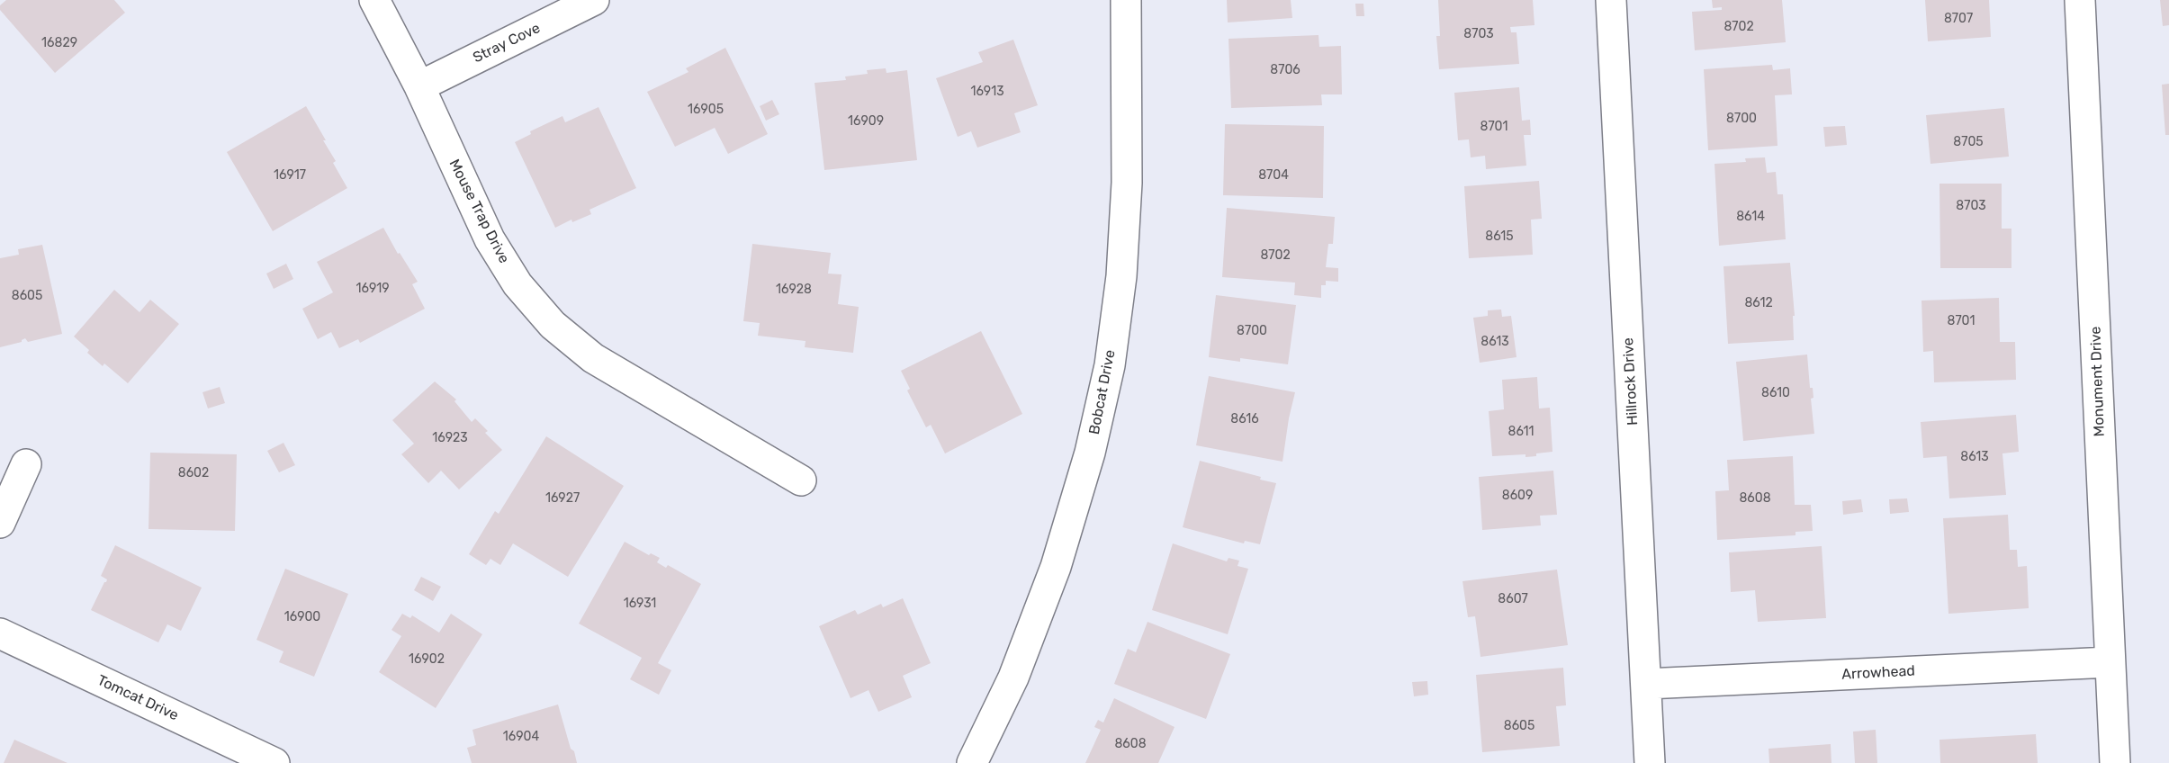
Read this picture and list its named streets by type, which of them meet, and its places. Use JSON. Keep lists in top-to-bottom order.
{
  "streets": {
    "street": [
      "Stray Cove",
      "Mouse Trap Drive",
      "Hillrock Drive",
      "Monument Drive",
      "Bobcat Drive",
      "Arrowhead",
      "Tomcat Drive"
    ]
  },
  "crossings": [
    ["Stray Cove", "Mouse Trap Drive"],
    ["Hillrock Drive", "Arrowhead"],
    ["Monument Drive", "Arrowhead"]
  ],
  "house_numbers": [
    "8707",
    "8702",
    "8703",
    "16829",
    "8706",
    "16913",
    "16905",
    "8700",
    "16909",
    "8701",
    "8705",
    "16917",
    "8704",
    "8703",
    "8614",
    "8615",
    "8702",
    "16919",
    "16928",
    "8605",
    "8612",
    "8701",
    "8700",
    "8613",
    "8610",
    "8616",
    "8611",
    "16923",
    "8613",
    "8602",
    "8609",
    "16927",
    "8608",
    "8607",
    "16931",
    "16900",
    "16902",
    "8605",
    "16904",
    "8608"
  ]
}
